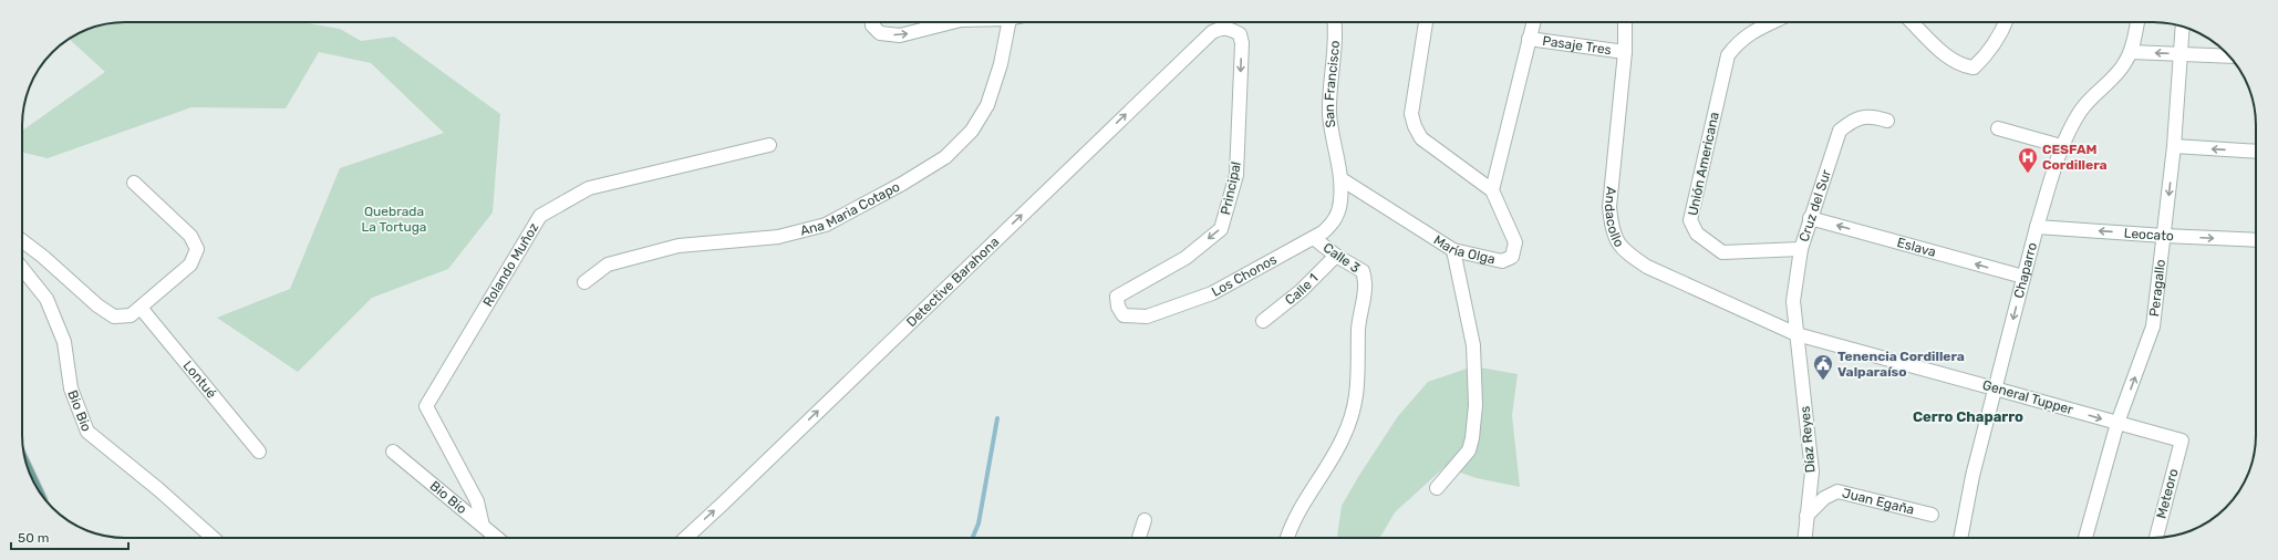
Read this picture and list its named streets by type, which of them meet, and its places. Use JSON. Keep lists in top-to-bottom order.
{
  "streets": {
    "street": [
      "Pasaje Tres",
      "San Francisco",
      "Unión Americana",
      "Principal",
      "Cruz del Sur",
      "Ana Maria Cotapo",
      "Andacollo",
      "Leocato",
      "Eslava",
      "María Olga",
      "Calle 3",
      "Rolando Muñoz",
      "Chaparro",
      "Los Chonos",
      "Detective Barahona",
      "Peragallo",
      "Calle 1",
      "Lontué",
      "General Tupper",
      "Bio Bio",
      "Díaz Reyes",
      "Meteoro",
      "Juan Egaña"
    ]
  },
  "crossings": [
    ["Pasaje Tres", "Andacollo"],
    ["San Francisco", "María Olga"],
    ["San Francisco", "Los Chonos"],
    ["Unión Americana", "Cruz del Sur"],
    ["Principal", "Los Chonos"],
    ["Principal", "Detective Barahona"],
    ["Cruz del Sur", "Andacollo"],
    ["Cruz del Sur", "Eslava"],
    ["Cruz del Sur", "General Tupper"],
    ["Cruz del Sur", "Díaz Reyes"],
    ["Andacollo", "General Tupper"],
    ["Andacollo", "Díaz Reyes"],
    ["Leocato", "Chaparro"],
    ["Leocato", "Peragallo"],
    ["Eslava", "Chaparro"],
    ["María Olga", "Los Chonos"],
    ["Calle 3", "Los Chonos"],
    ["Calle 3", "Calle 1"],
    ["Rolando Muñoz", "Bio Bio"],
    ["Chaparro", "General Tupper"],
    ["Peragallo", "General Tupper"],
    ["General Tupper", "Díaz Reyes"],
    ["General Tupper", "Meteoro"],
    ["Díaz Reyes", "Juan Egaña"]
  ],
  "one_way": ["Principal", "Eslava", "Detective Barahona"],
  "districts": ["Cerro Chaparro"],
  "parks": ["Quebrada La Tortuga"],
  "places": {
    "hospital": ["CESFAM Cordillera"],
    "public building": ["Tenencia Cordillera Valparaíso"]
  },
  "scale_bar": "50 m"
}
